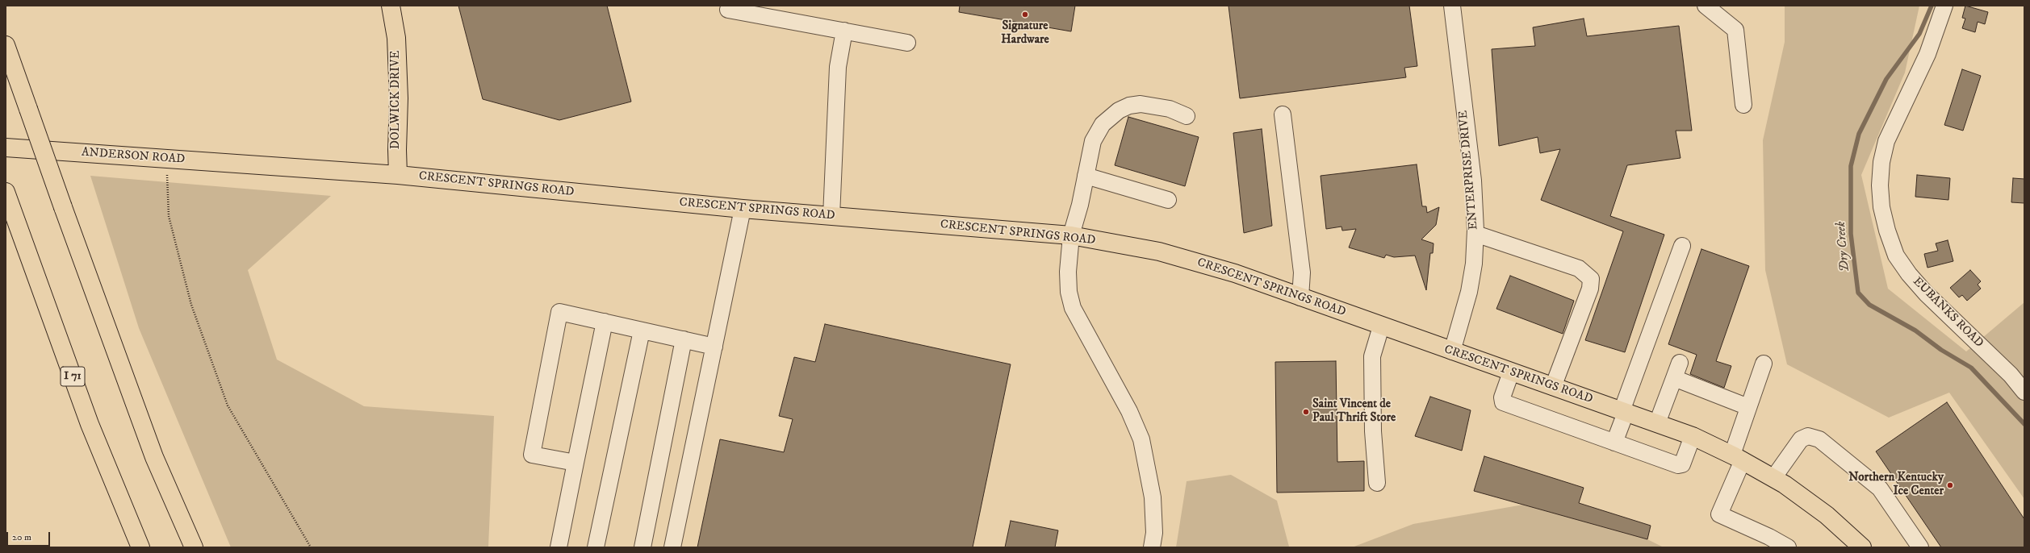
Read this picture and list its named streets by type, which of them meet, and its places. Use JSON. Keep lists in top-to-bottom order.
{
  "streets": {
    "main road": [
      "DOLWICK DRIVE",
      "ANDERSON ROAD",
      "CRESCENT SPRINGS ROAD",
      "I 71"
    ],
    "street": ["ENTERPRISE DRIVE", "EUBANKS ROAD"]
  },
  "crossings": [
    ["DOLWICK DRIVE", "CRESCENT SPRINGS ROAD"],
    ["ANDERSON ROAD", "CRESCENT SPRINGS ROAD"],
    ["ENTERPRISE DRIVE", "CRESCENT SPRINGS ROAD"]
  ],
  "water": ["Dry Creek"],
  "places": ["Signature Hardware", "Saint Vincent de Paul Thrift Store", "Northern Kentucky Ice Center"],
  "scale_bar": "20 m"
}
